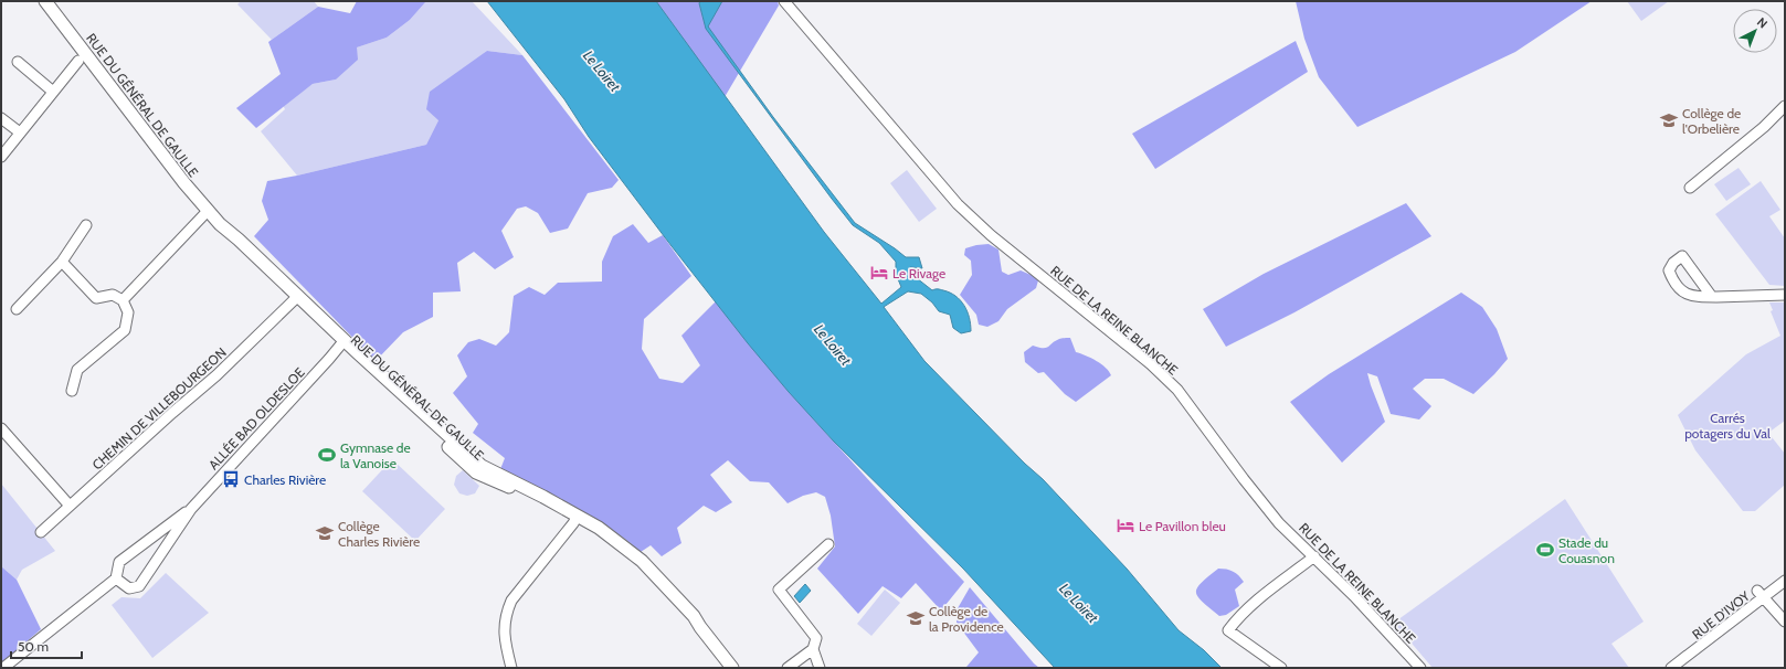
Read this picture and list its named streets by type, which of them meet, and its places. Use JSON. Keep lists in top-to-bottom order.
{
  "streets": {
    "main road": ["RUE DU GÉNÉRAL DE GAULLE"],
    "street": [
      "RUE DE LA REINE BLANCHE",
      "CHEMIN DE VILLEBOURGEON",
      "ALLÉE BAD OLDESLOE",
      "RUE D'IVOY"
    ]
  },
  "crossings": [
    ["RUE DU GÉNÉRAL DE GAULLE", "CHEMIN DE VILLEBOURGEON"],
    ["RUE DU GÉNÉRAL DE GAULLE", "ALLÉE BAD OLDESLOE"]
  ],
  "water": ["Le Loiret"],
  "parks": ["Carrés potagers du Val"],
  "places": {
    "school or university": ["Collège de l'Orbelière", "Collège Charles Rivière", "Collège de la Providence"],
    "hotel": ["Le Rivage", "Le Pavillon bleu"],
    "sports": ["Gymnase de la Vanoise", "Stade du Couasnon"],
    "bus stop": ["Charles Rivière"]
  },
  "scale_bar": "50 m",
  "north": "top right"
}
